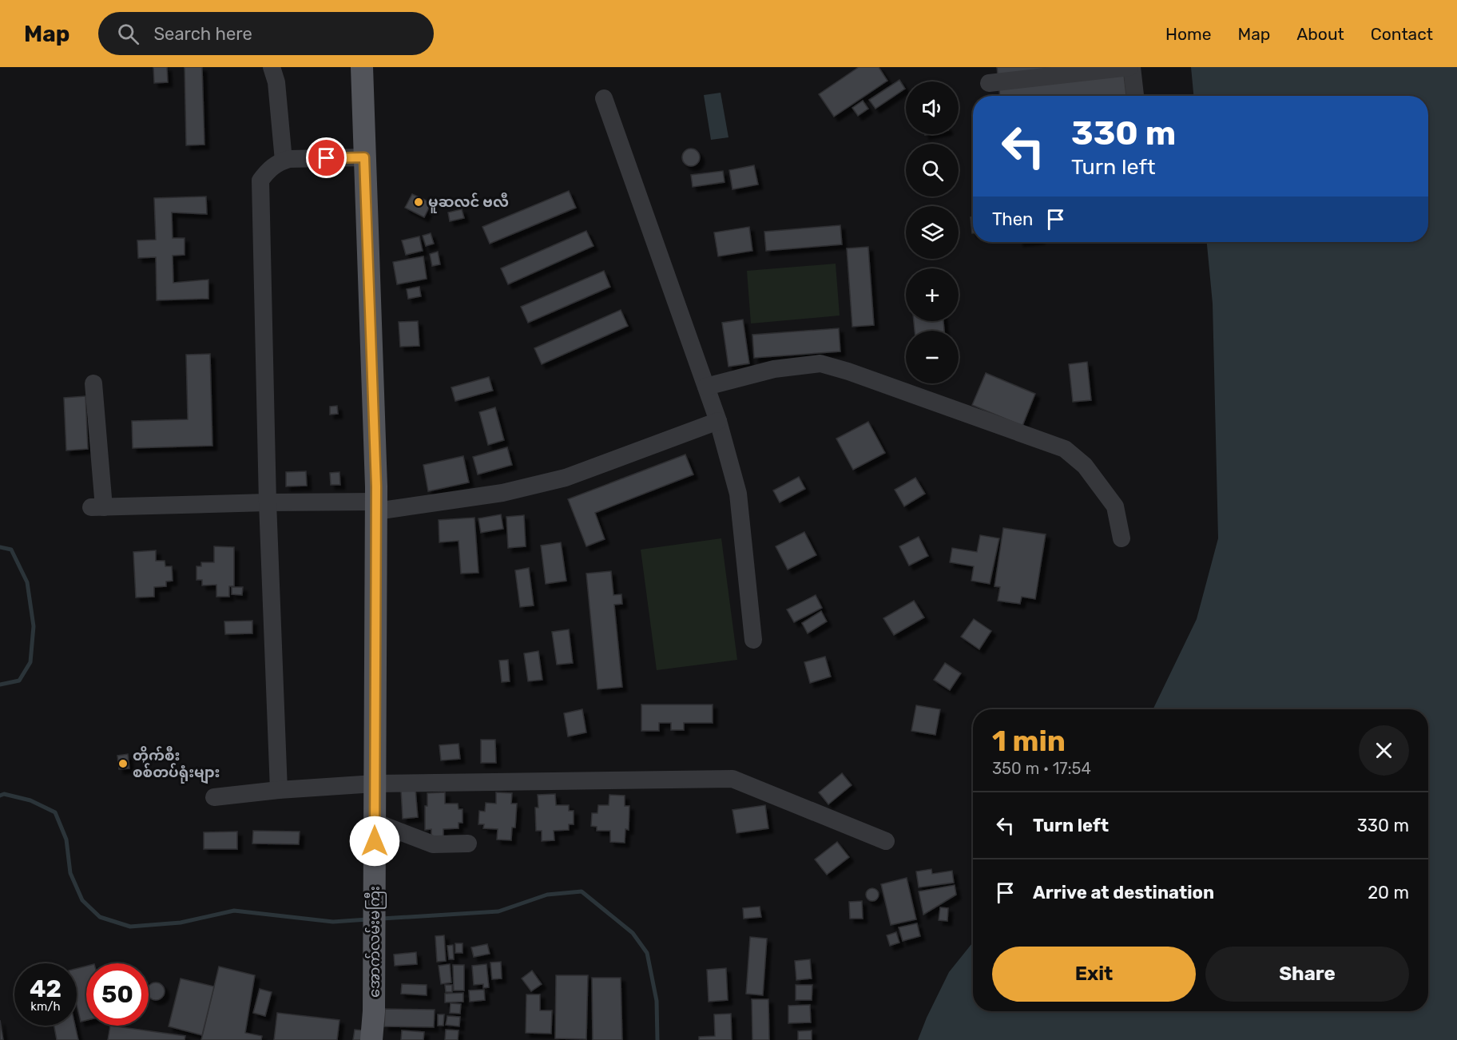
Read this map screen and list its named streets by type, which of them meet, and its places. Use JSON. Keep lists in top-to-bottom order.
{
  "streets": {
    "main road": ["အောက်လမ်းမကြီး"]
  },
  "places": ["မူဆလင် ဗလီ", "တိုက်စီး စစ်တပ်ရုံးများ"],
  "page": {
    "header": "Map",
    "search": "Search here",
    "nav": [
      "Home",
      "Map",
      "About",
      "Contact"
    ],
    "map_buttons": ["+", "−"],
    "turn": ["330 m", "Turn left"],
    "then": "Then",
    "heading": ["1 min", "350 m · 17:54"],
    "list": [
      {
        "name": "Turn left",
        "value": "330 m"
      },
      {
        "name": "Arrive at destination",
        "value": "20 m"
      }
    ],
    "buttons": ["Exit", "Share"],
    "speed": "42 km/h",
    "limit": "50"
  }
}
